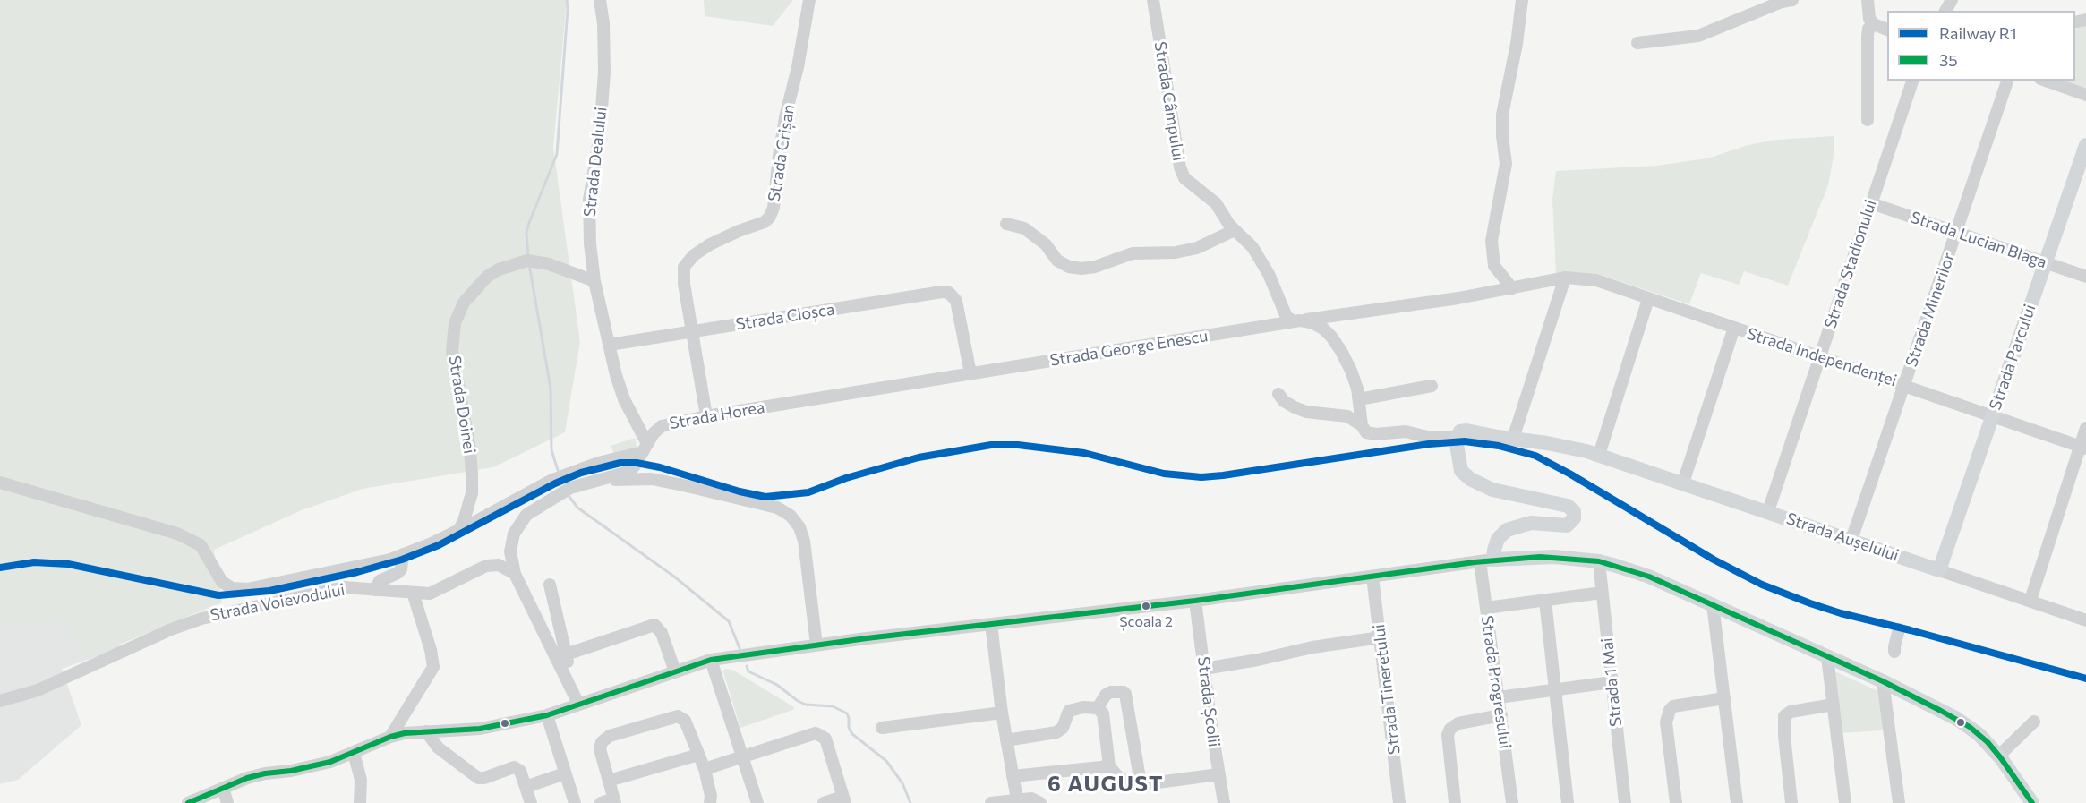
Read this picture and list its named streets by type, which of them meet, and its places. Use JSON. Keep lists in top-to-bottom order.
{
  "streets": {
    "main road": ["Strada Parcului", "Strada Aușelului"],
    "street": [
      "Strada Câmpului",
      "Strada Crișan",
      "Strada Dealului",
      "Strada Lucian Blaga",
      "Strada Stadionului",
      "Strada Minerilor",
      "Strada Cloșca",
      "Strada George Enescu",
      "Strada Independenței",
      "Strada Doinei",
      "Strada Horea",
      "Strada Voievodului",
      "Strada Progresului",
      "Strada 1 Mai",
      "Strada Tineretului",
      "Strada Școlii"
    ]
  },
  "crossings": [
    ["Strada Câmpului", "Strada George Enescu"],
    ["Strada Crișan", "Strada Cloșca"],
    ["Strada Crișan", "Strada Horea"],
    ["Strada Dealului", "Strada Cloșca"],
    ["Strada Dealului", "Strada Doinei"],
    ["Strada Dealului", "Strada Horea"],
    ["Strada Lucian Blaga", "Strada Stadionului"],
    ["Strada Lucian Blaga", "Strada Minerilor"],
    ["Strada Lucian Blaga", "Strada Parcului"],
    ["Strada Stadionului", "Strada Independenței"],
    ["Strada Stadionului", "Strada Aușelului"],
    ["Strada Minerilor", "Strada Independenței"],
    ["Strada Minerilor", "Strada Aușelului"],
    ["Strada Cloșca", "Strada George Enescu"],
    ["Strada Cloșca", "Strada Horea"],
    ["Strada George Enescu", "Strada Independenței"],
    ["Strada George Enescu", "Strada Horea"],
    ["Strada Independenței", "Strada Parcului"],
    ["Strada Parcului", "Strada Aușelului"],
    ["Strada Horea", "Strada Voievodului"]
  ],
  "districts": ["6 AUGUST"],
  "places": ["Școala 2"],
  "lines": ["rail line R1", "transit line 35"],
  "legend": ["Railway R1", "35"]
}
